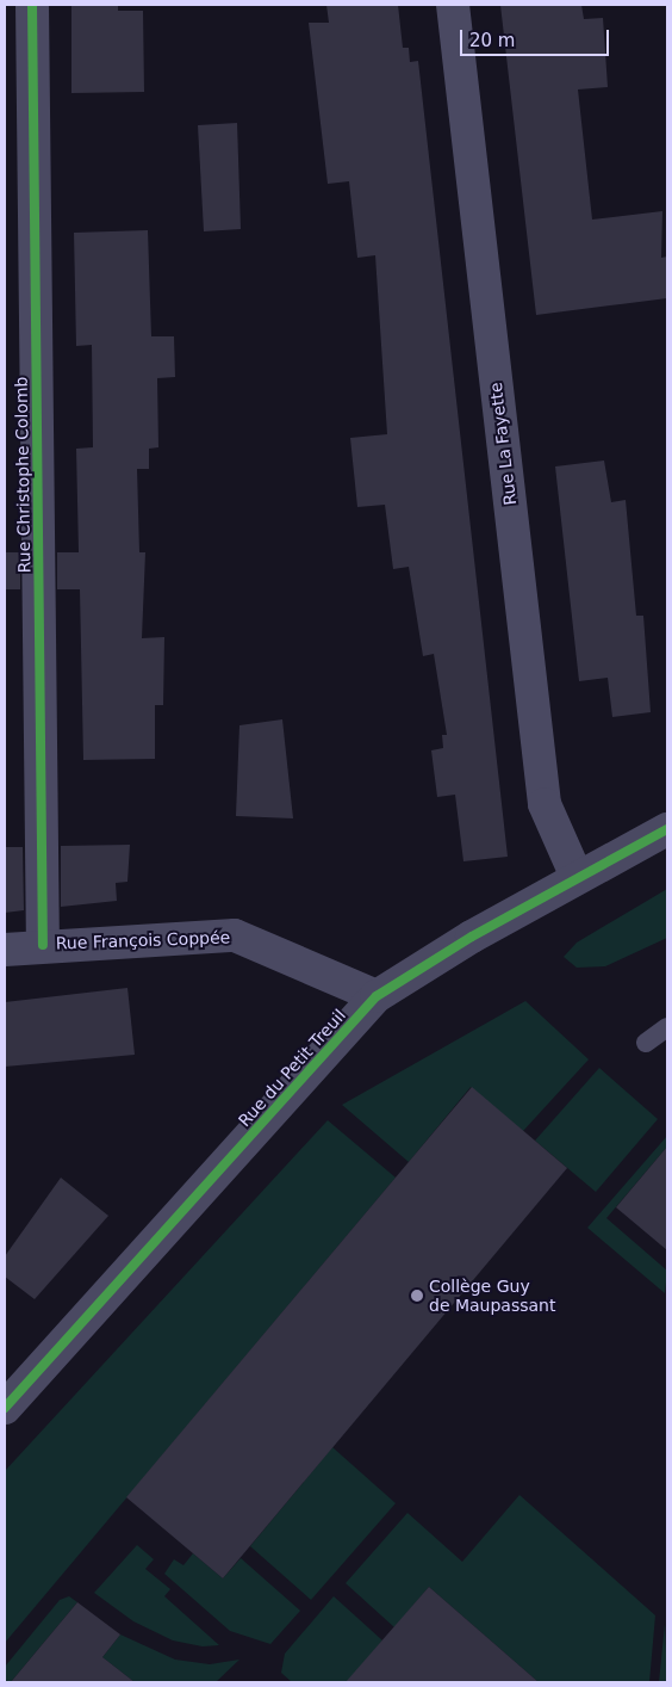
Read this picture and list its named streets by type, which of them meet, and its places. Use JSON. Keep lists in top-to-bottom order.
{
  "streets": {
    "street": [
      "Rue La Fayette",
      "Rue Christophe Colomb",
      "Rue François Coppée",
      "Rue du Petit Treuil"
    ]
  },
  "crossings": [
    ["Rue La Fayette", "Rue du Petit Treuil"],
    ["Rue Christophe Colomb", "Rue François Coppée"],
    ["Rue François Coppée", "Rue du Petit Treuil"]
  ],
  "places": ["Collège Guy de Maupassant"],
  "scale_bar": "20 m"
}
